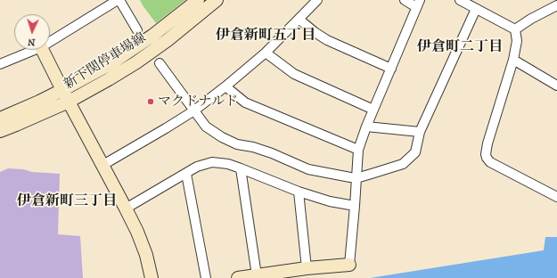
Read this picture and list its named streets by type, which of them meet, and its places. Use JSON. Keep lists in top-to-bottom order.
{
  "streets": {
    "main road": ["新下関停車場線"]
  },
  "districts": ["伊倉新町五丁目", "伊倉町二丁目", "伊倉新町三丁目"],
  "places": ["マクドナルド"],
  "north": "bottom"
}
